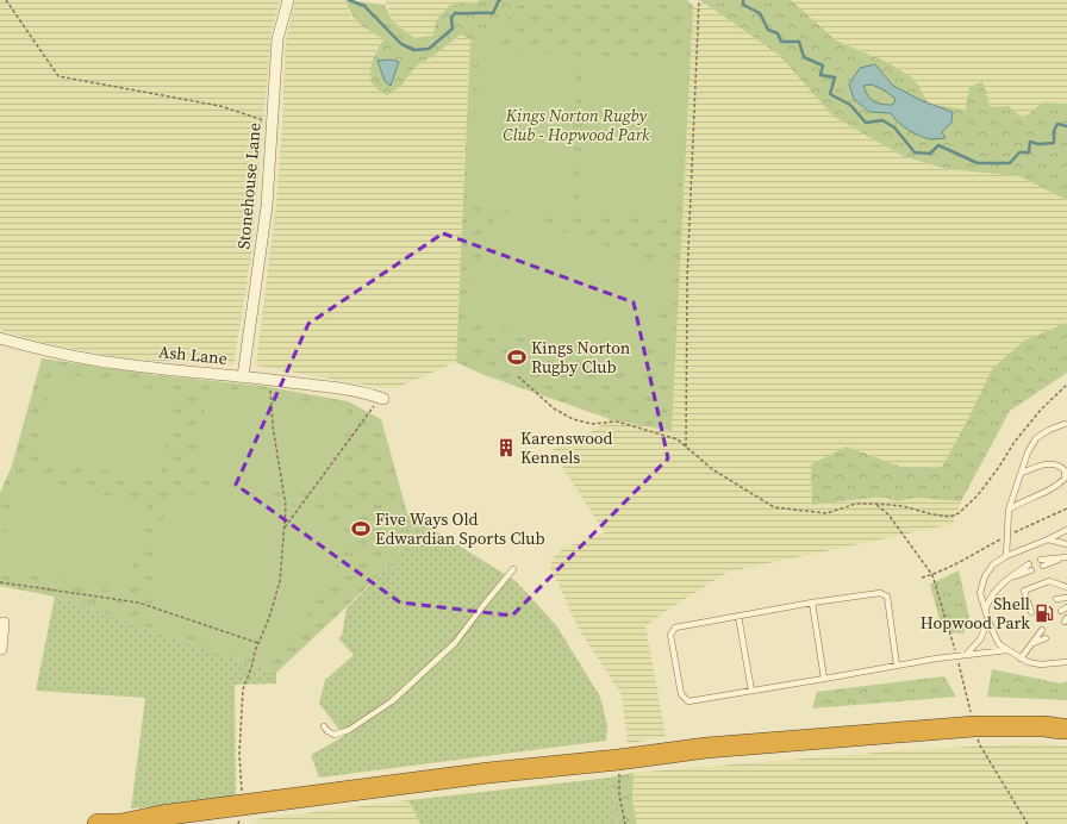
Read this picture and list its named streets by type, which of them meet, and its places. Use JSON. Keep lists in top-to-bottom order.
{
  "streets": {
    "street": ["Stonehouse Lane", "Ash Lane"]
  },
  "crossings": [
    ["Stonehouse Lane", "Ash Lane"]
  ],
  "parks": ["Kings Norton Rugby Club - Hopwood Park"],
  "places": {
    "sports": ["Kings Norton Rugby Club", "Five Ways Old Edwardian Sports Club"],
    "building": ["Karenswood Kennels"],
    "fuel station": ["Shell Hopwood Park"]
  }
}
